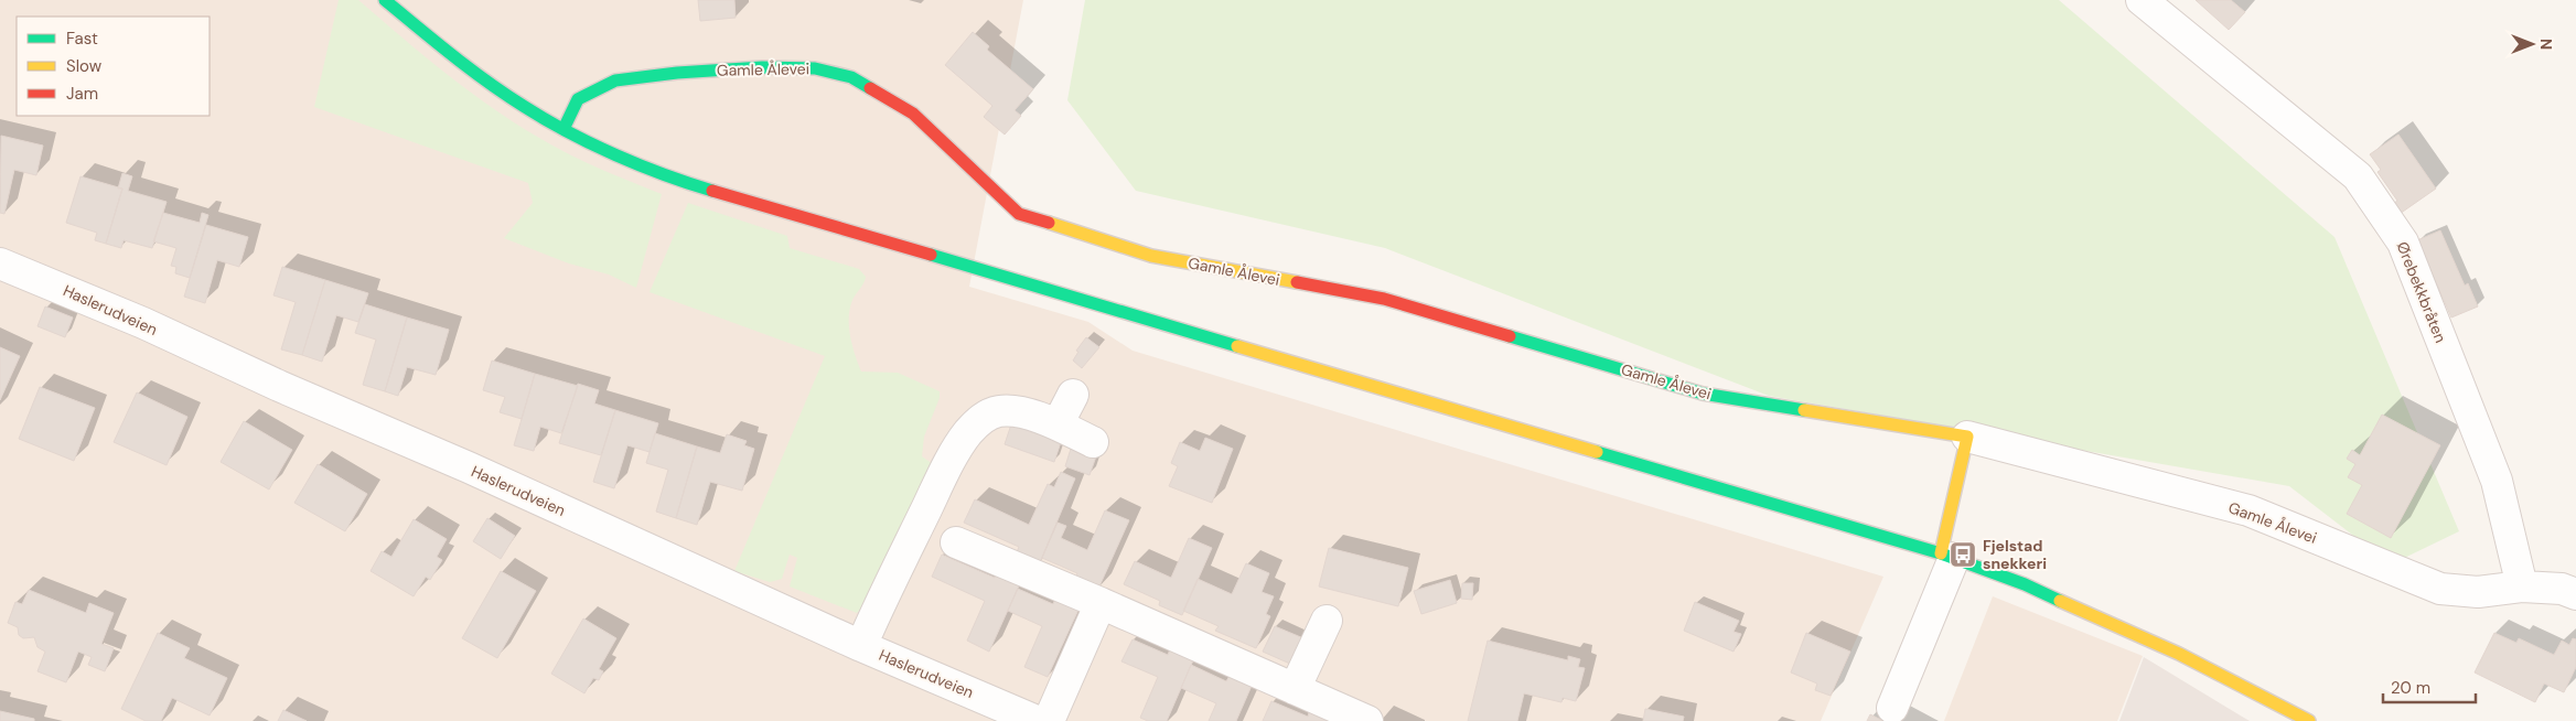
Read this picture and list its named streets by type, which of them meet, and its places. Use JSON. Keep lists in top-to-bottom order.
{
  "streets": {
    "main road": ["Gamle Ålevei"],
    "street": ["Ørebekkbråten", "Haslerudveien"]
  },
  "crossings": [
    ["Gamle Ålevei", "Ørebekkbråten"]
  ],
  "places": {
    "bus stop": ["Fjelstad snekkeri"]
  },
  "legend": ["Fast", "Slow", "Jam"],
  "scale_bar": "20 m",
  "north": "right"
}
